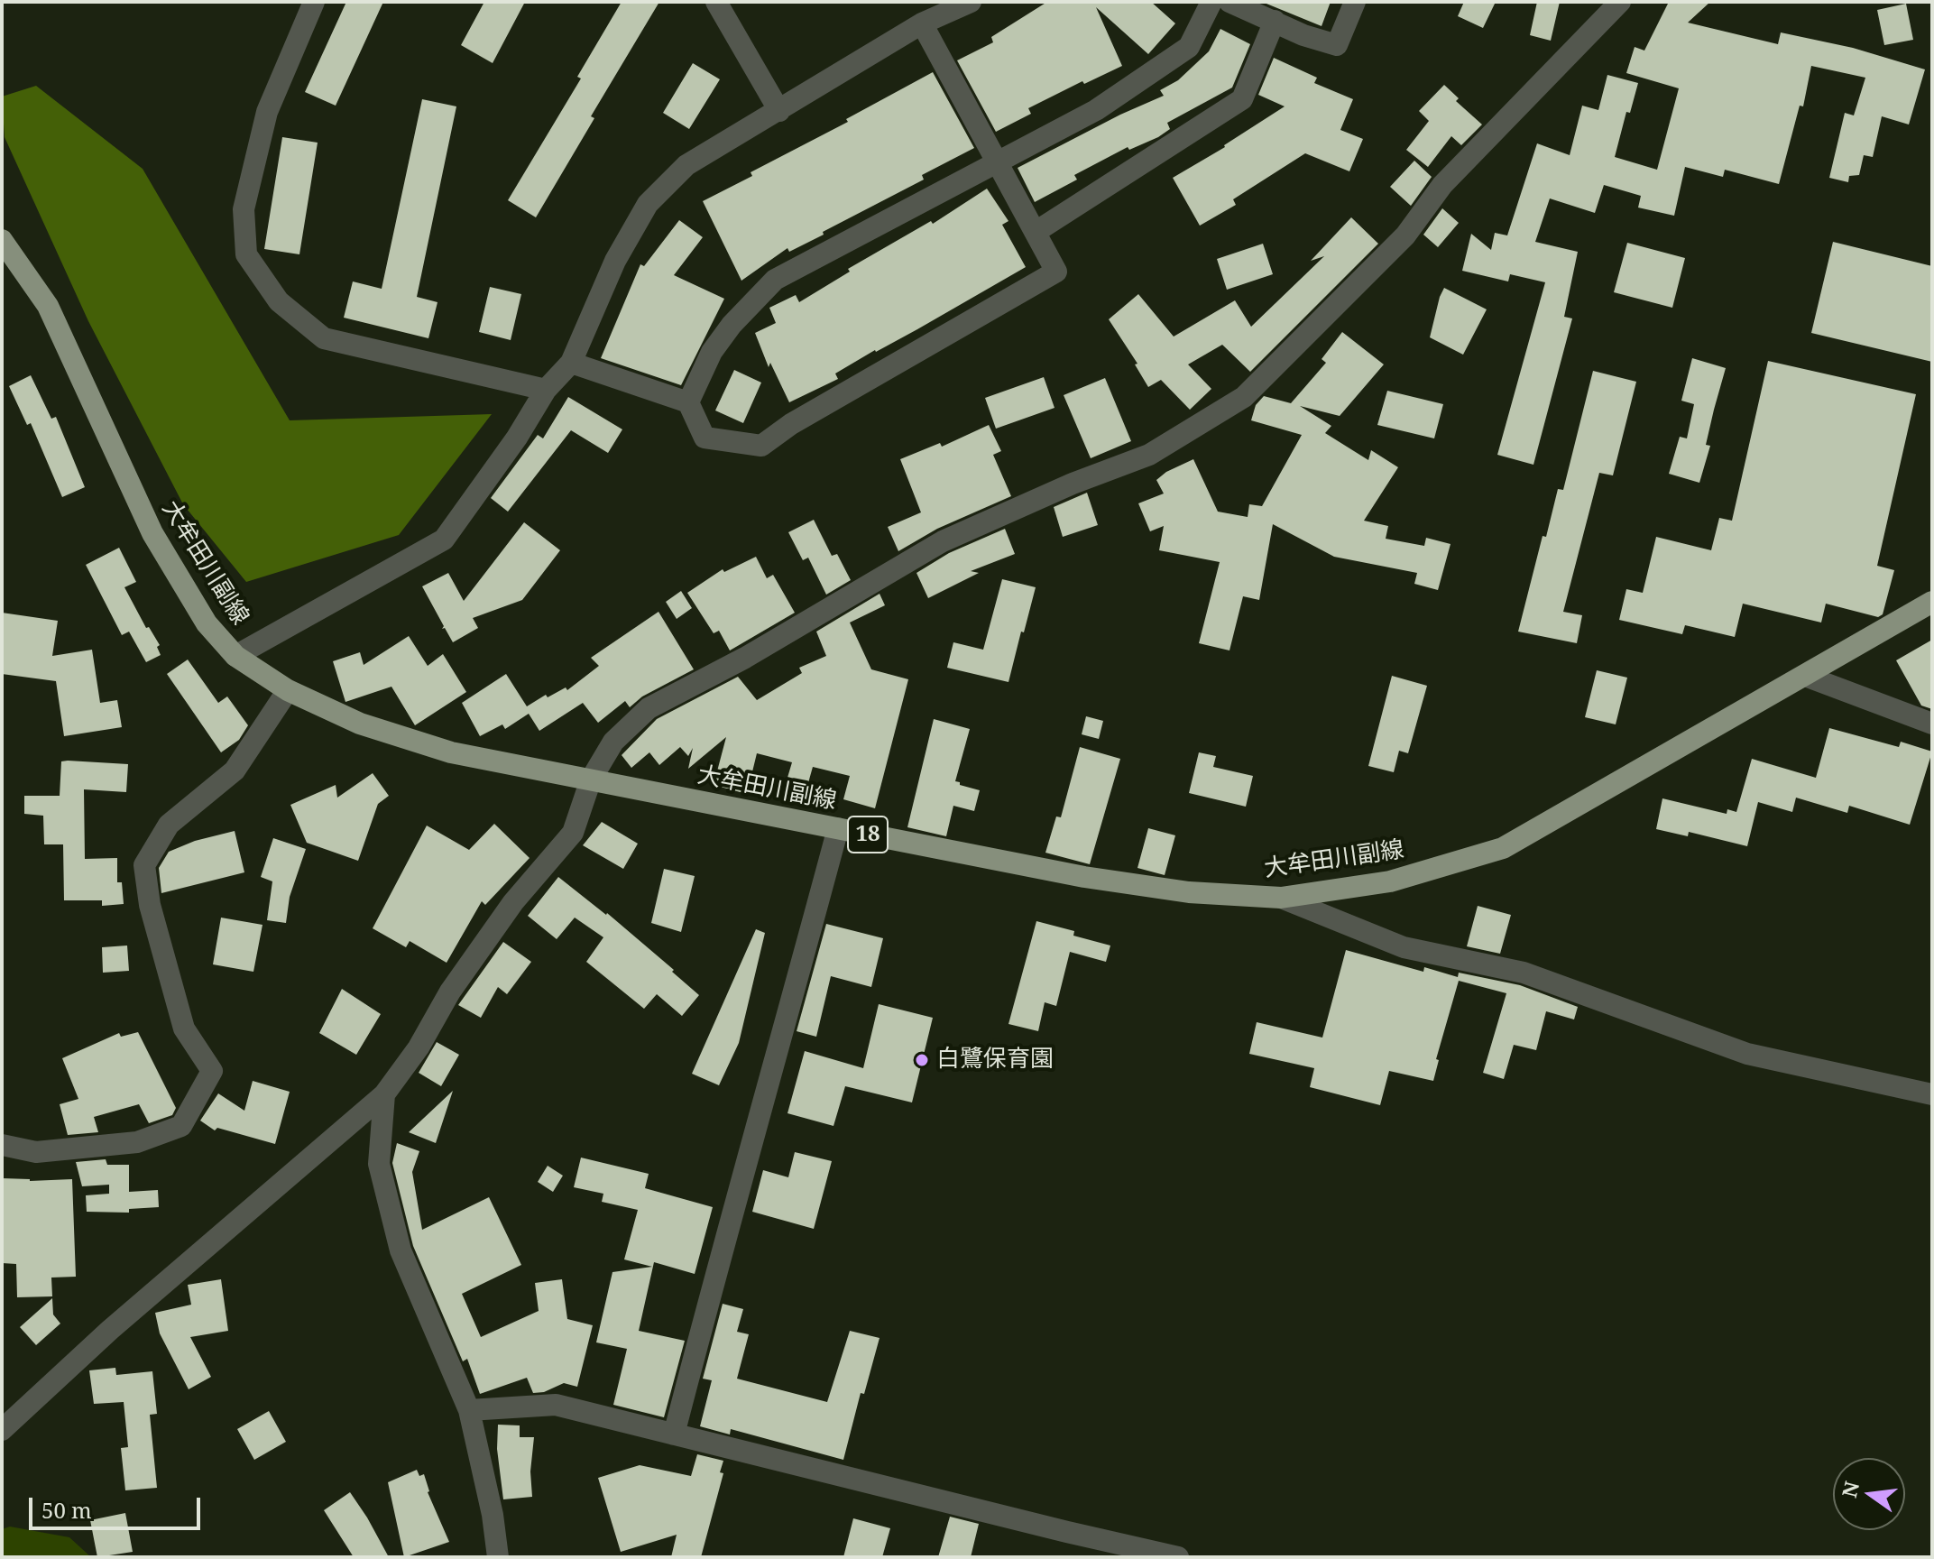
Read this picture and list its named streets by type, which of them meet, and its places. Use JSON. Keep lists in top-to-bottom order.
{
  "streets": {
    "main road": ["大牟田川副線", "18"]
  },
  "places": ["白鷺保育園"],
  "scale_bar": "50 m",
  "north": "left"
}
